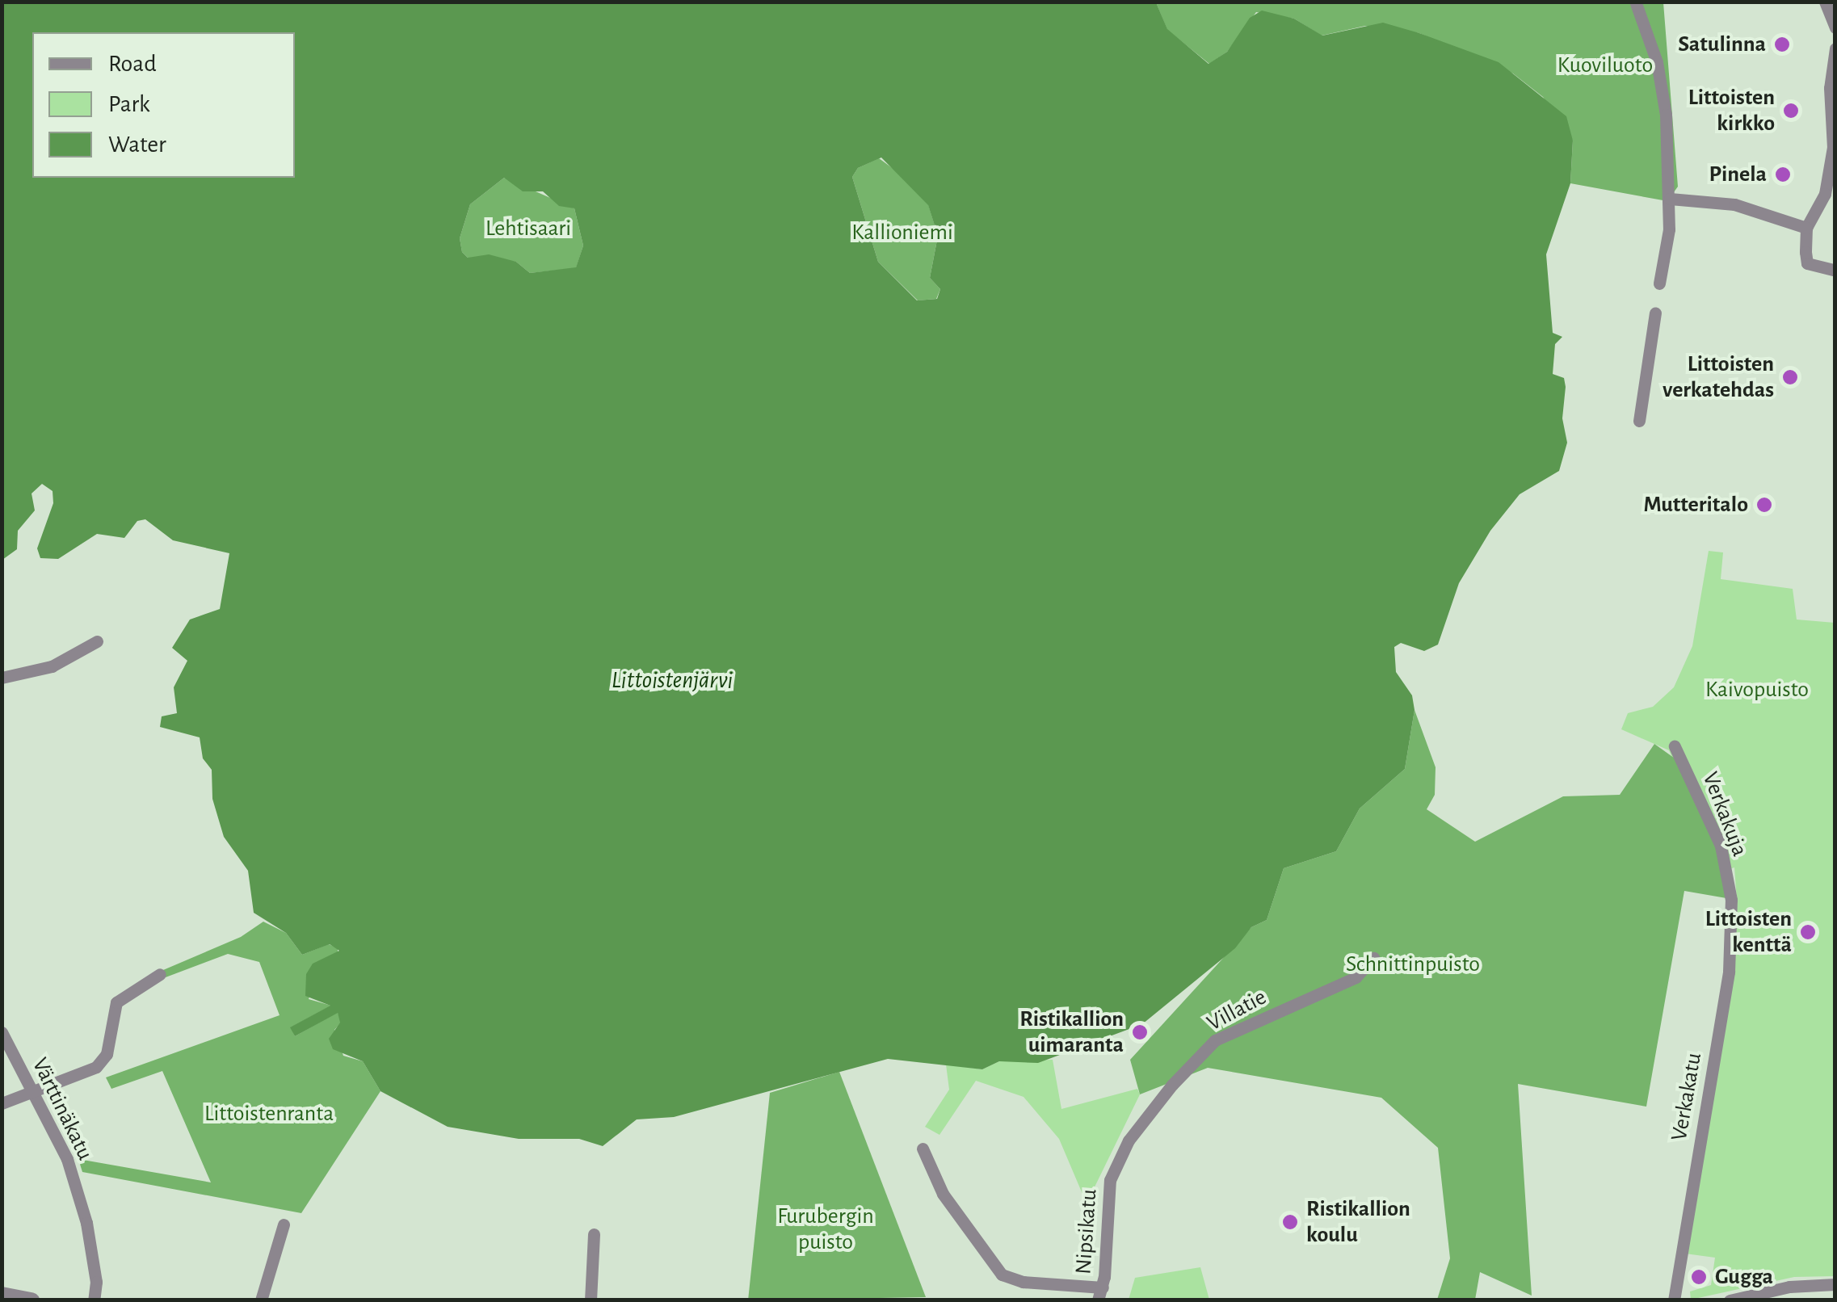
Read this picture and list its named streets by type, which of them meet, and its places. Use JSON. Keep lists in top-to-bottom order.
{
  "streets": {
    "street": [
      "Verkakuja",
      "Villatie",
      "Verkakatu",
      "Värttinäkatu",
      "Nipsikatu"
    ]
  },
  "crossings": [
    ["Verkakuja", "Verkakatu"],
    ["Villatie", "Nipsikatu"]
  ],
  "water": ["Littoistenjärvi"],
  "parks": [
    "Kuoviluoto",
    "Lehtisaari",
    "Kallioniemi",
    "Kaivopuisto",
    "Schnittinpuisto",
    "Littoistenranta",
    "Furubergin puisto"
  ],
  "places": [
    "Satulinna",
    "Littoisten kirkko",
    "Pinela",
    "Littoisten verkatehdas",
    "Mutteritalo",
    "Littoisten kenttä",
    "Ristikallion uimaranta",
    "Ristikallion koulu",
    "Gugga"
  ],
  "legend": ["Road", "Park", "Water"]
}
